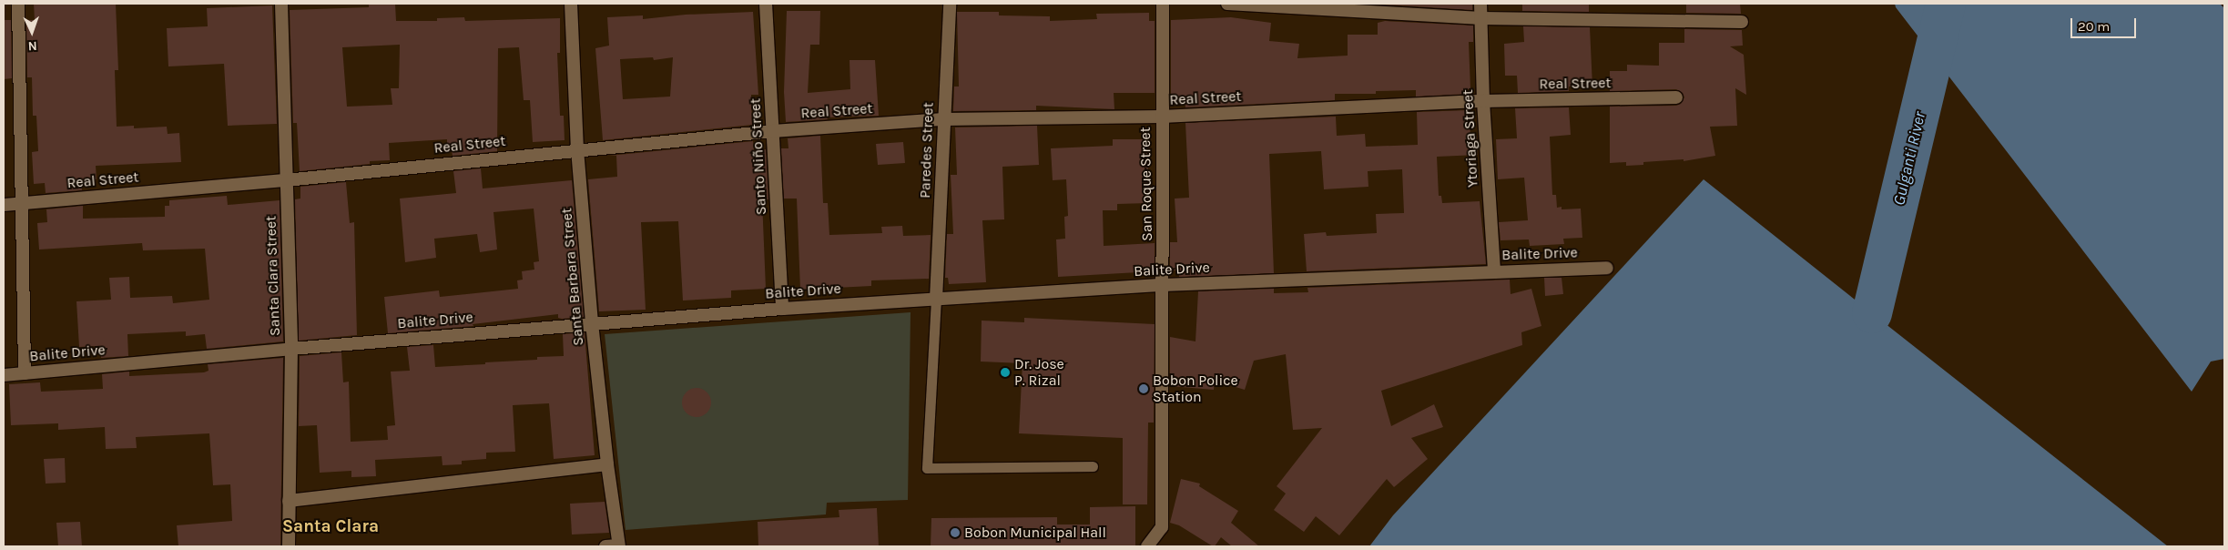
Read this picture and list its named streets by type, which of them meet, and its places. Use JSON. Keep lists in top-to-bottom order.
{
  "streets": {
    "street": [
      "Real Street",
      "Ytoriaga Street",
      "Paredes Street",
      "Santo Niño Street",
      "San Roque Street",
      "Balite Drive",
      "Santa Clara Street",
      "Santa Barbara Street"
    ]
  },
  "crossings": [
    ["Real Street", "Ytoriaga Street"],
    ["Real Street", "Paredes Street"],
    ["Real Street", "Santo Niño Street"],
    ["Real Street", "San Roque Street"],
    ["Real Street", "Santa Clara Street"],
    ["Real Street", "Santa Barbara Street"],
    ["Ytoriaga Street", "Balite Drive"],
    ["Paredes Street", "Balite Drive"],
    ["Santo Niño Street", "Balite Drive"],
    ["San Roque Street", "Balite Drive"],
    ["Balite Drive", "Santa Clara Street"],
    ["Balite Drive", "Santa Barbara Street"]
  ],
  "districts": ["Santa Clara"],
  "water": ["Gulganti River"],
  "places": ["Dr. Jose P. Rizal", "Bobon Police Station", "Bobon Municipal Hall"],
  "scale_bar": "20 m",
  "north": "bottom"
}
